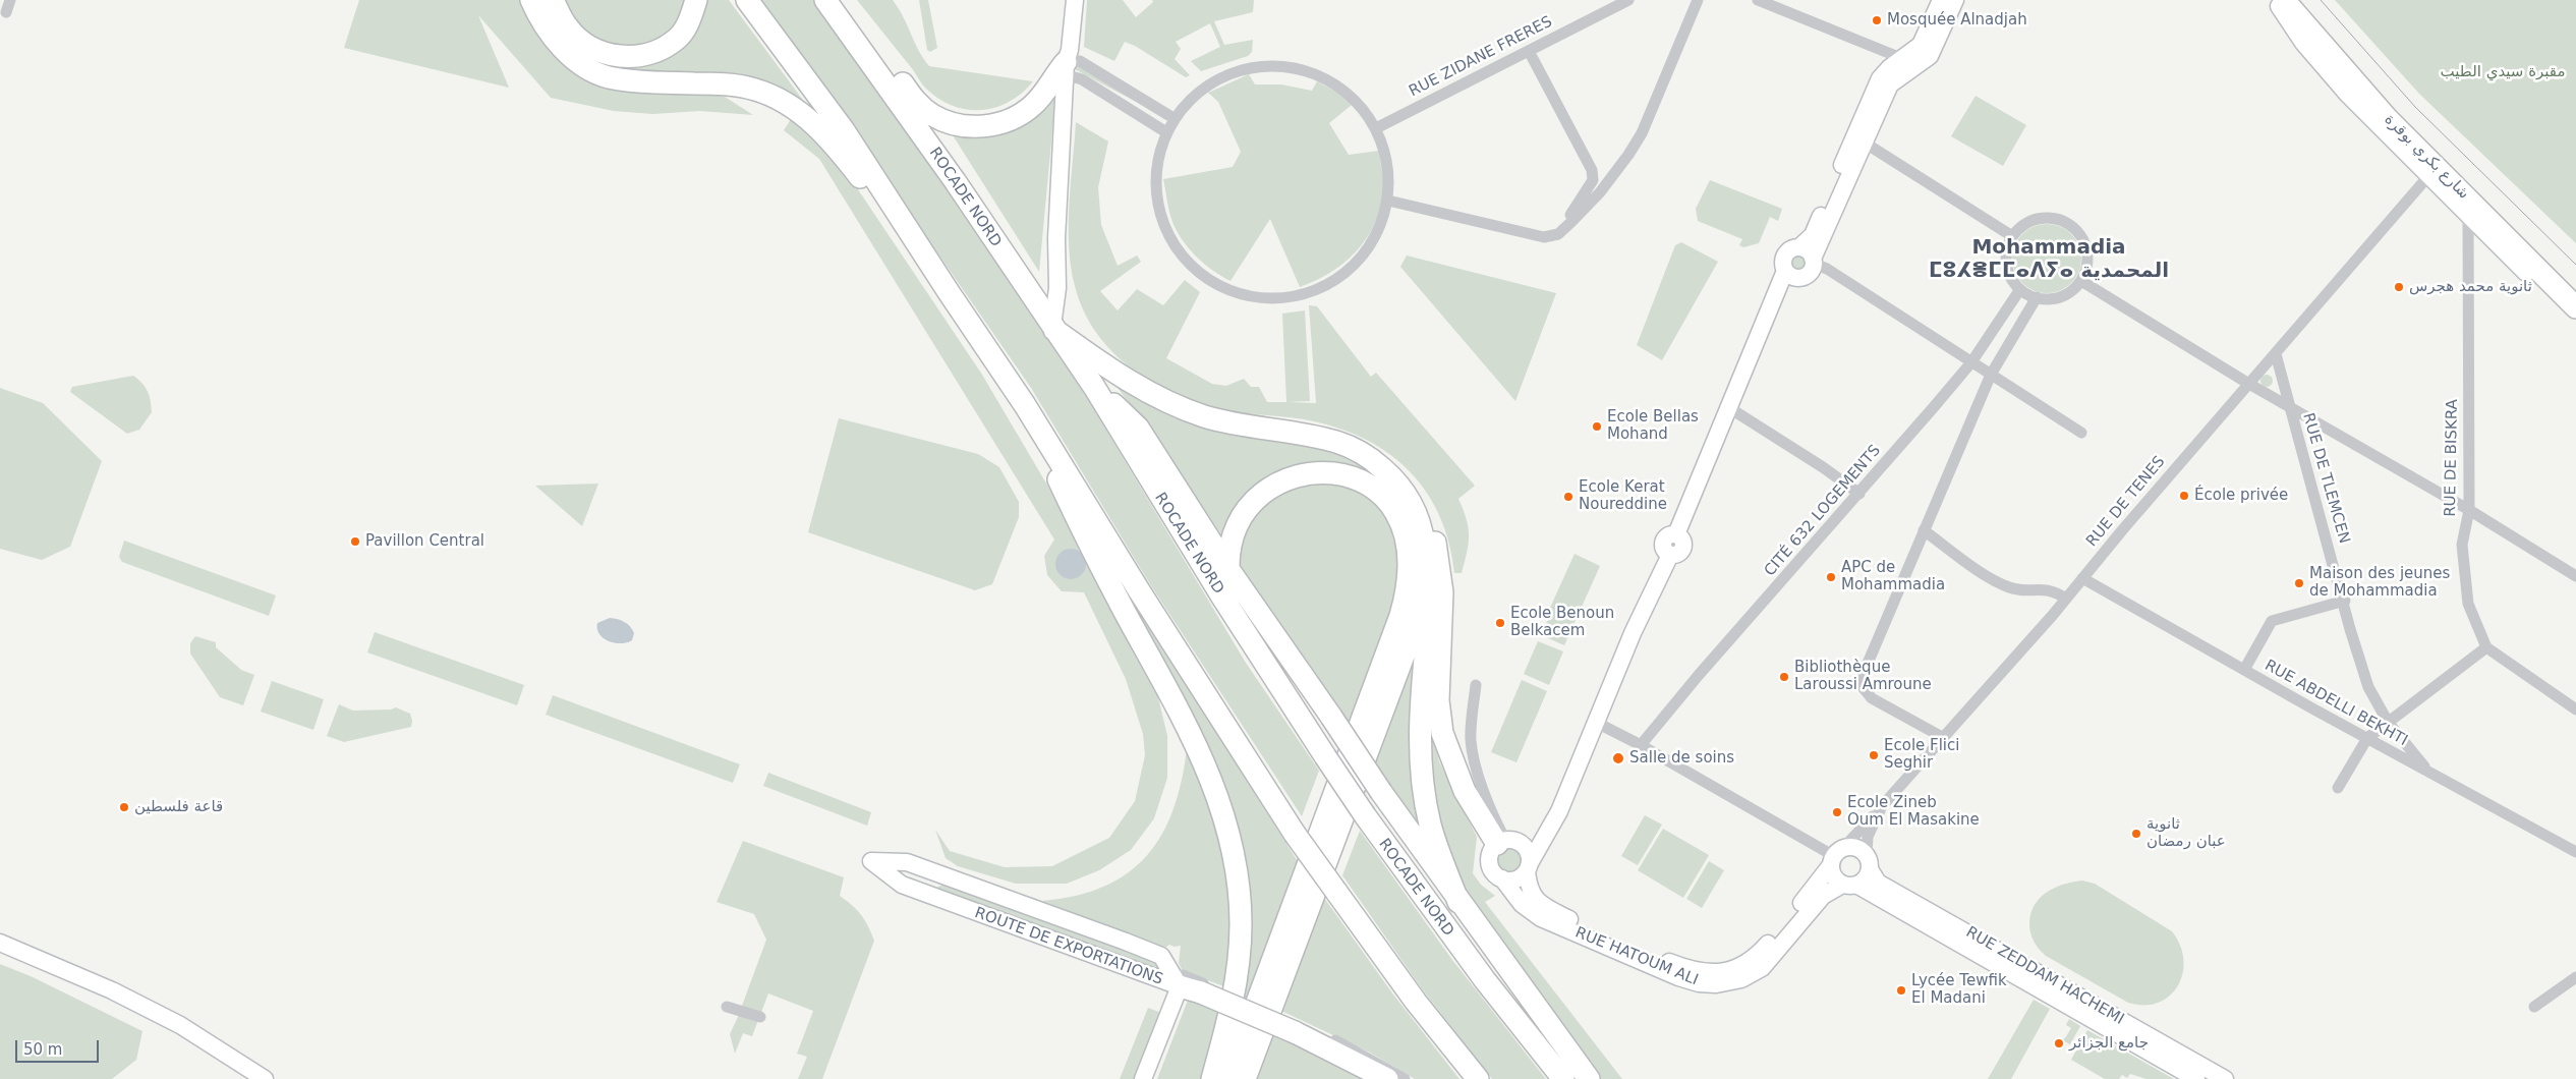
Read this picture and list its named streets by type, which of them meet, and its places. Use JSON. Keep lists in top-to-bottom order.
{
  "streets": {
    "highway": ["شارع بكري بوقرة", "ROCADE NORD"],
    "street": [
      "RUE ZIDANE FRERES",
      "RUE DE BISKRA",
      "RUE DE TLEMCEN",
      "RUE DE TENES",
      "CITÉ 632 LOGEMENTS",
      "RUE ABDELLI BEKHTI",
      "ROUTE DE EXPORTATIONS",
      "RUE HATOUM ALI",
      "RUE ZEDDAM HACHEMI"
    ]
  },
  "crossings": [
    ["RUE DE TLEMCEN", "RUE DE TENES"],
    ["RUE DE TLEMCEN", "RUE ABDELLI BEKHTI"],
    ["RUE DE TENES", "RUE ABDELLI BEKHTI"],
    ["RUE DE TENES", "RUE HATOUM ALI"],
    ["RUE DE TENES", "RUE ZEDDAM HACHEMI"],
    ["RUE HATOUM ALI", "RUE ZEDDAM HACHEMI"]
  ],
  "districts": ["Mohammadia ⵎⵓⵃⴻⵎⵎⴰⴷⵢⴰ المحمدية"],
  "parks": ["مقبرة سيدي الطيب"],
  "places": [
    "Mosquée Alnadjah",
    "ثانوية محمد هجرس",
    "Ecole Bellas Mohand",
    "École privée",
    "Ecole Kerat Noureddine",
    "Pavillon Central",
    "APC de Mohammadia",
    "Maison des jeunes de Mohammadia",
    "Ecole Benoun Belkacem",
    "Bibliothèque Laroussi Amroune",
    "Ecole Flici Seghir",
    "Salle de soins",
    "قاعة فلسطين",
    "Ecole Zineb Oum El Masakine",
    "ثانوية عبان رمضان",
    "Lycée Tewfik El Madani",
    "جامع الجزائر"
  ],
  "scale_bar": "50 m"
}
